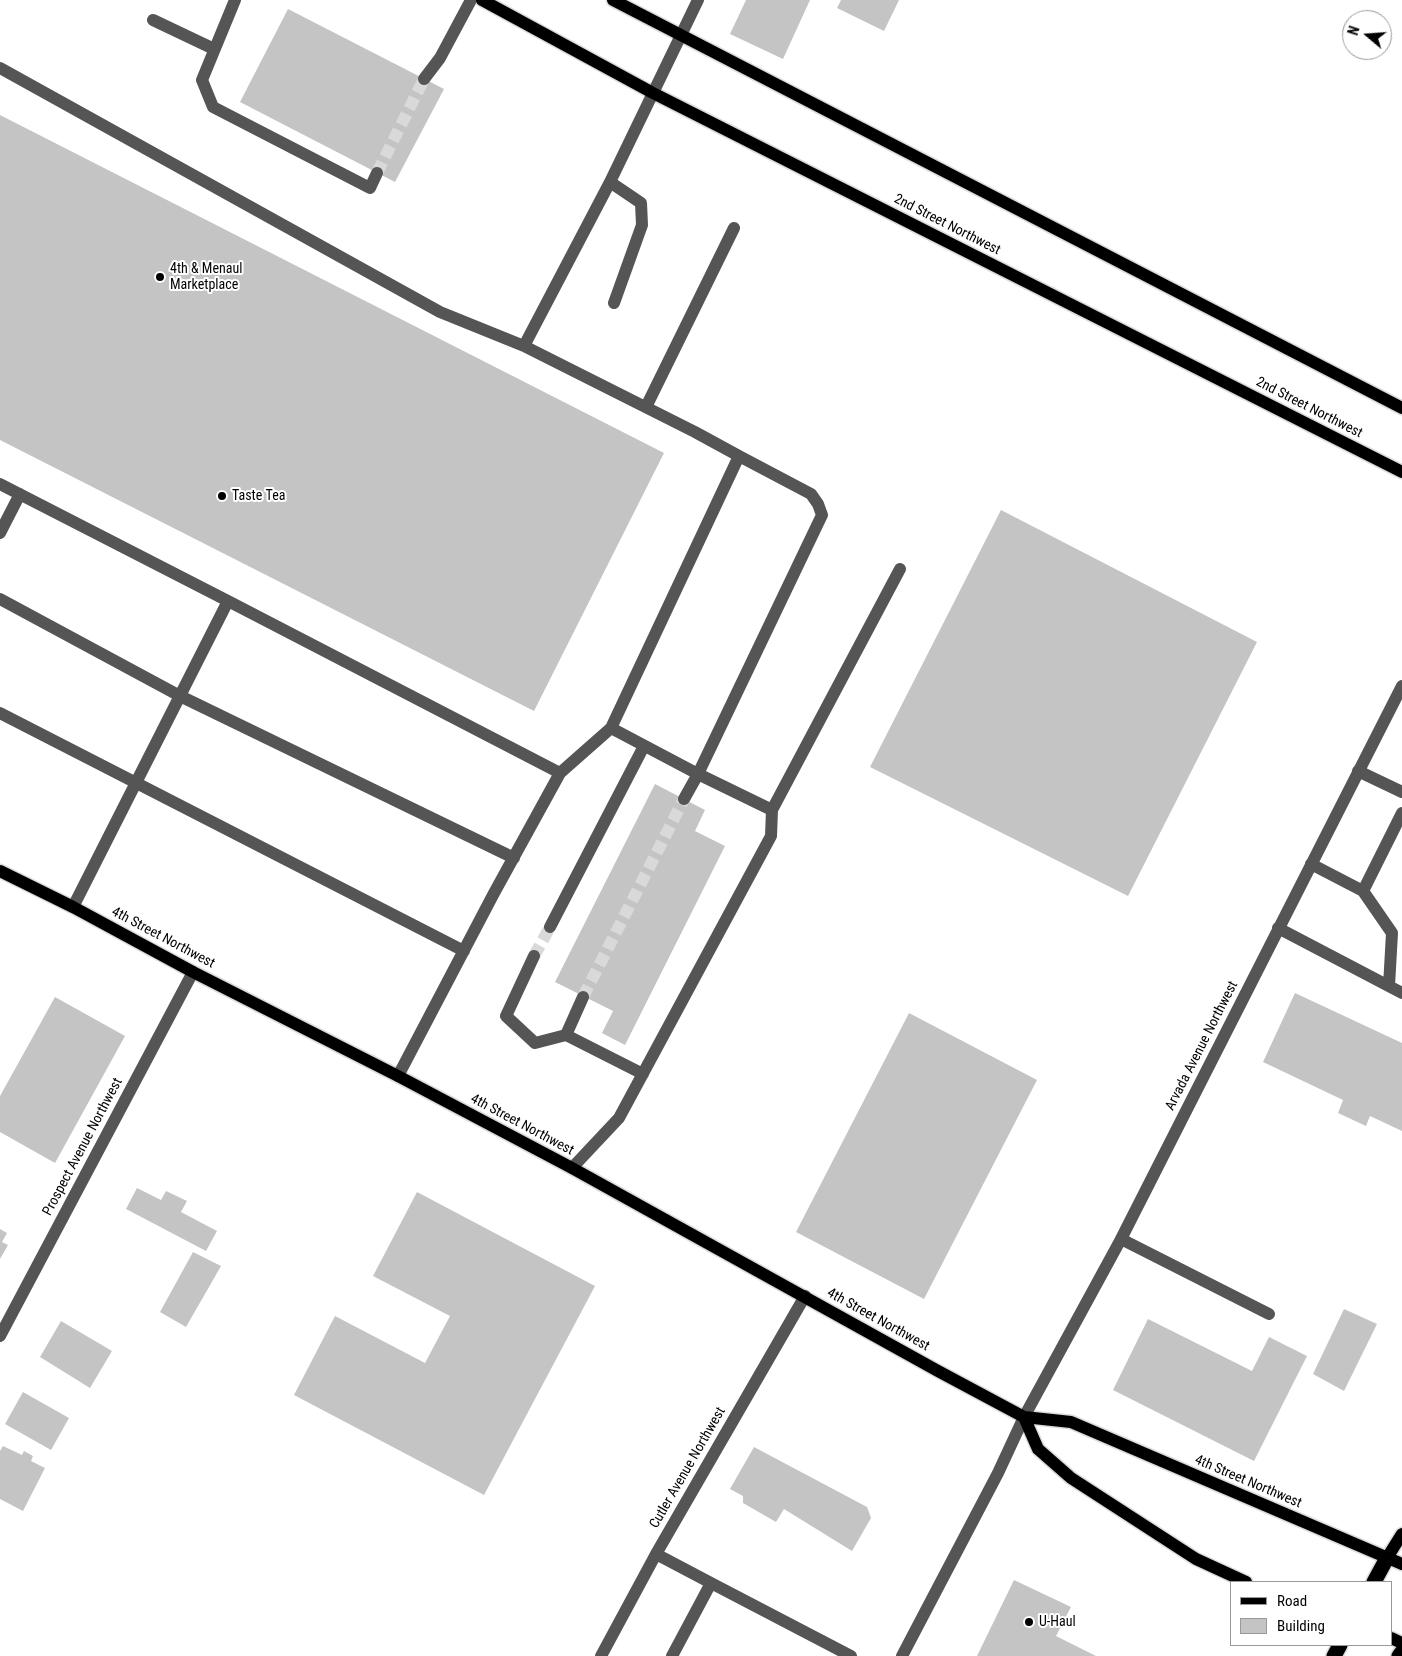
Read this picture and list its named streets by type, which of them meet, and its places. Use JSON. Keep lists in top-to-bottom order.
{
  "streets": {
    "main road": ["2nd Street Northwest", "4th Street Northwest"],
    "street": ["Arvada Avenue Northwest", "Prospect Avenue Northwest", "Cutler Avenue Northwest"]
  },
  "crossings": [
    ["4th Street Northwest", "Arvada Avenue Northwest"],
    ["4th Street Northwest", "Prospect Avenue Northwest"],
    ["4th Street Northwest", "Cutler Avenue Northwest"]
  ],
  "places": ["4th & Menaul Marketplace", "Taste Tea", "U-Haul"],
  "legend": ["Road", "Building"],
  "north": "left"
}
